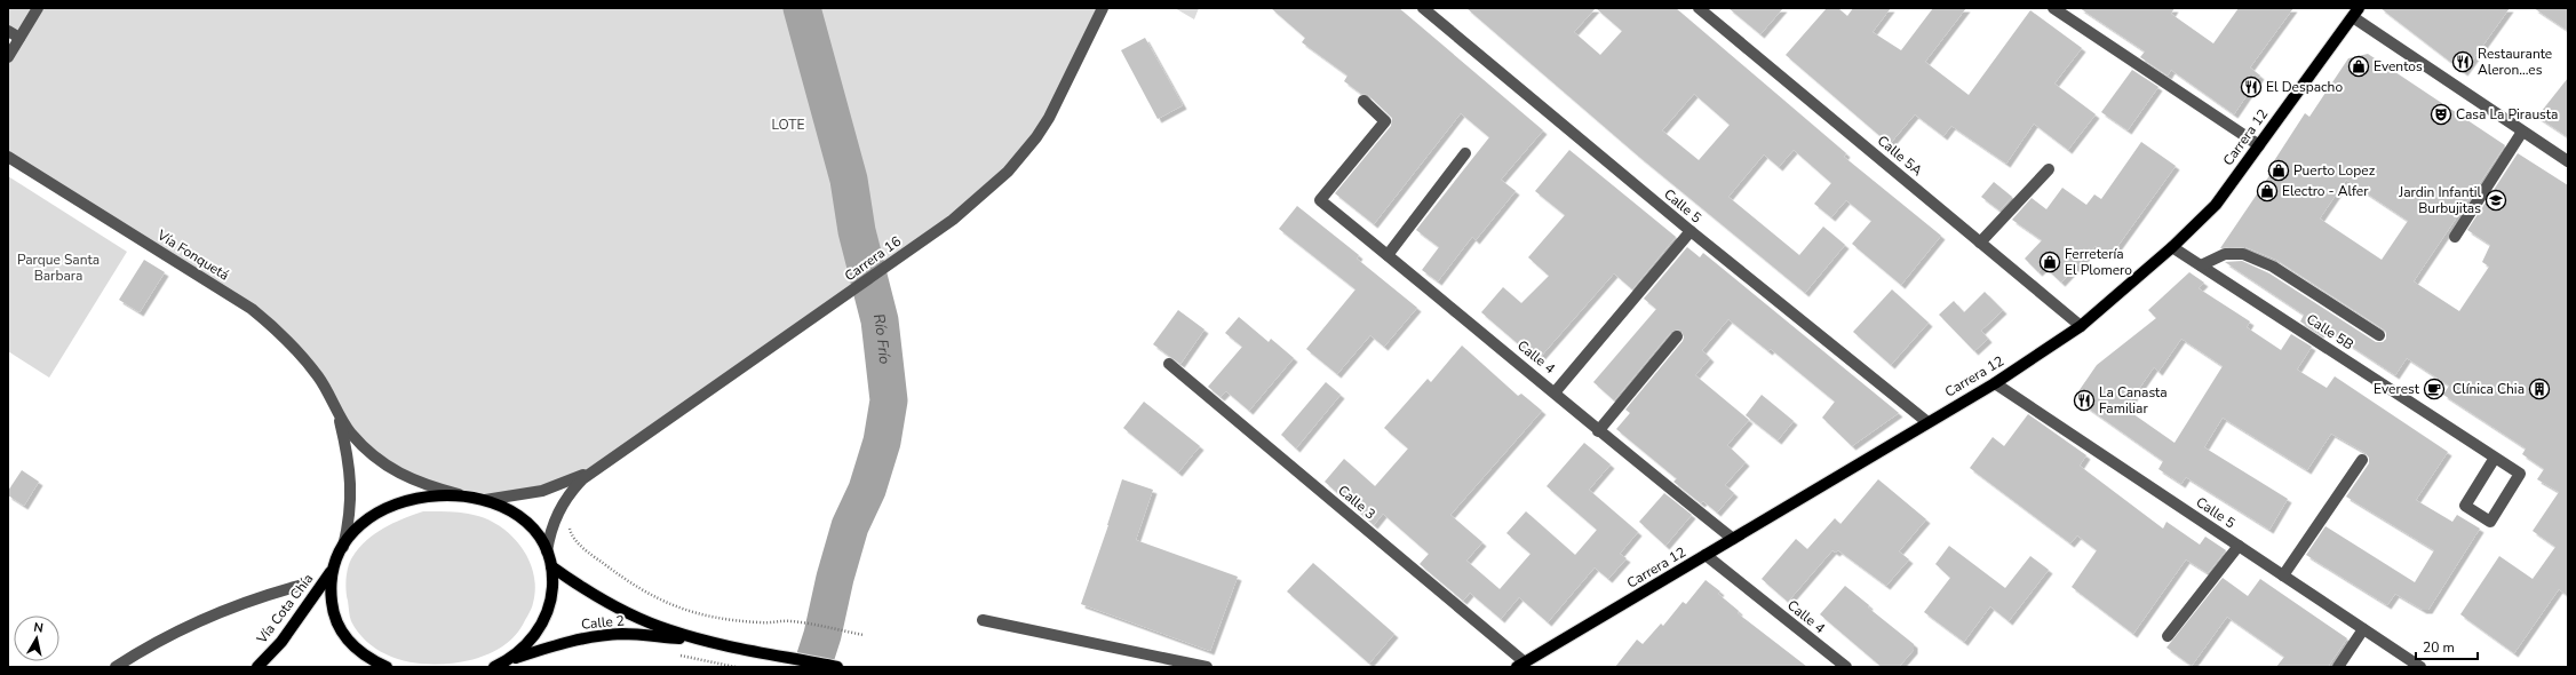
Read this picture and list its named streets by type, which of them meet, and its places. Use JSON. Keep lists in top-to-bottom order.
{
  "streets": {
    "main road": ["Carrera 12", "Vía Cota Chía", "Calle 2"],
    "street": [
      "Calle 5A",
      "Calle 5",
      "Vía Fonquetá",
      "Carrera 16",
      "Calle 5B",
      "Calle 4",
      "Calle 3"
    ]
  },
  "crossings": [
    ["Carrera 12", "Calle 5A"],
    ["Carrera 12", "Calle 5"],
    ["Carrera 12", "Calle 5B"],
    ["Carrera 12", "Calle 4"],
    ["Carrera 12", "Calle 3"],
    ["Vía Fonquetá", "Vía Cota Chía"],
    ["Carrera 16", "Vía Cota Chía"],
    ["Vía Cota Chía", "Calle 2"]
  ],
  "water": ["Río Frío"],
  "parks": ["LOTE", "Parque Santa Barbara"],
  "places": {
    "restaurant": ["Restaurante Aleron...es", "El Despacho", "La Canasta Familiar"],
    "shop": [
      "Eventos",
      "Puerto Lopez",
      "Electro - Alfer",
      "Ferretería El Plomero"
    ],
    "theatre": ["Casa La Pirausta"],
    "school or university": ["Jardin Infantil Burbujitas"],
    "cafe": ["Everest"],
    "building": ["Clínica Chia"]
  },
  "scale_bar": "20 m",
  "north": "top"
}
